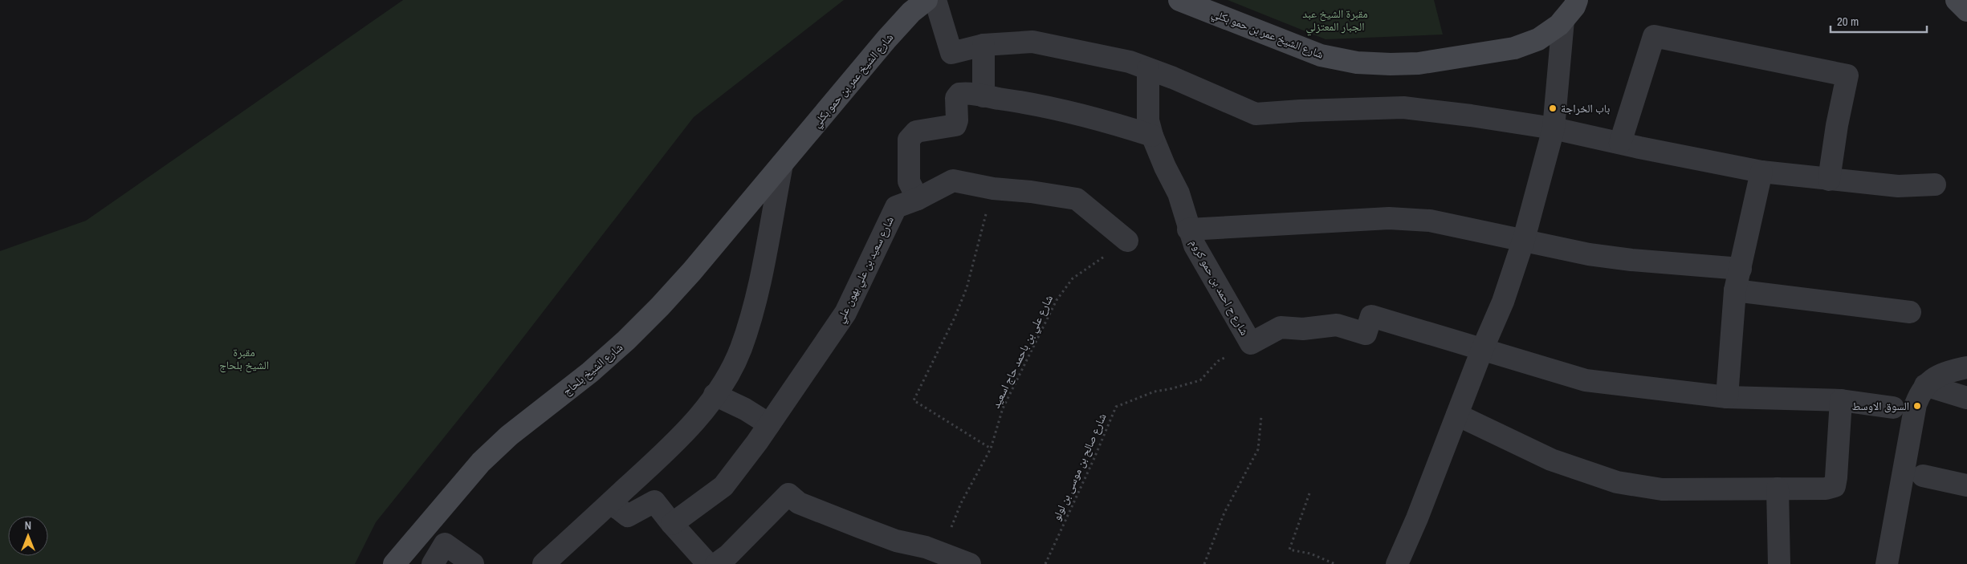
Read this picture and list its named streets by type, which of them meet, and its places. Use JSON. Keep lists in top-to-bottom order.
{
  "streets": {
    "main road": ["شارع الشيخ عمر بن حمو بكلي", "شارع الشيخ بلحاج"],
    "street": ["شارع سعيد بن علي بهون علي", "شارع ح احمد بن حمو كروم"],
    "path": ["شارع علي بن باحمد حاج اسعيد", "شارع صالح بن موسى بن لولو"]
  },
  "crossings": [
    ["شارع الشيخ عمر بن حمو بكلي", "شارع الشيخ بلحاج"],
    ["شارع سعيد بن علي بهون علي", "شارع علي بن باحمد حاج اسعيد"],
    ["شارع ح احمد بن حمو كروم", "شارع صالح بن موسى بن لولو"]
  ],
  "parks": ["مقبرة الشيخ عبد الجبار المعتزلي", "مقبرة الشيخ بلحاج"],
  "places": ["باب الخراجة", "السوق الاوسط"],
  "scale_bar": "20 m",
  "north": "top"
}
